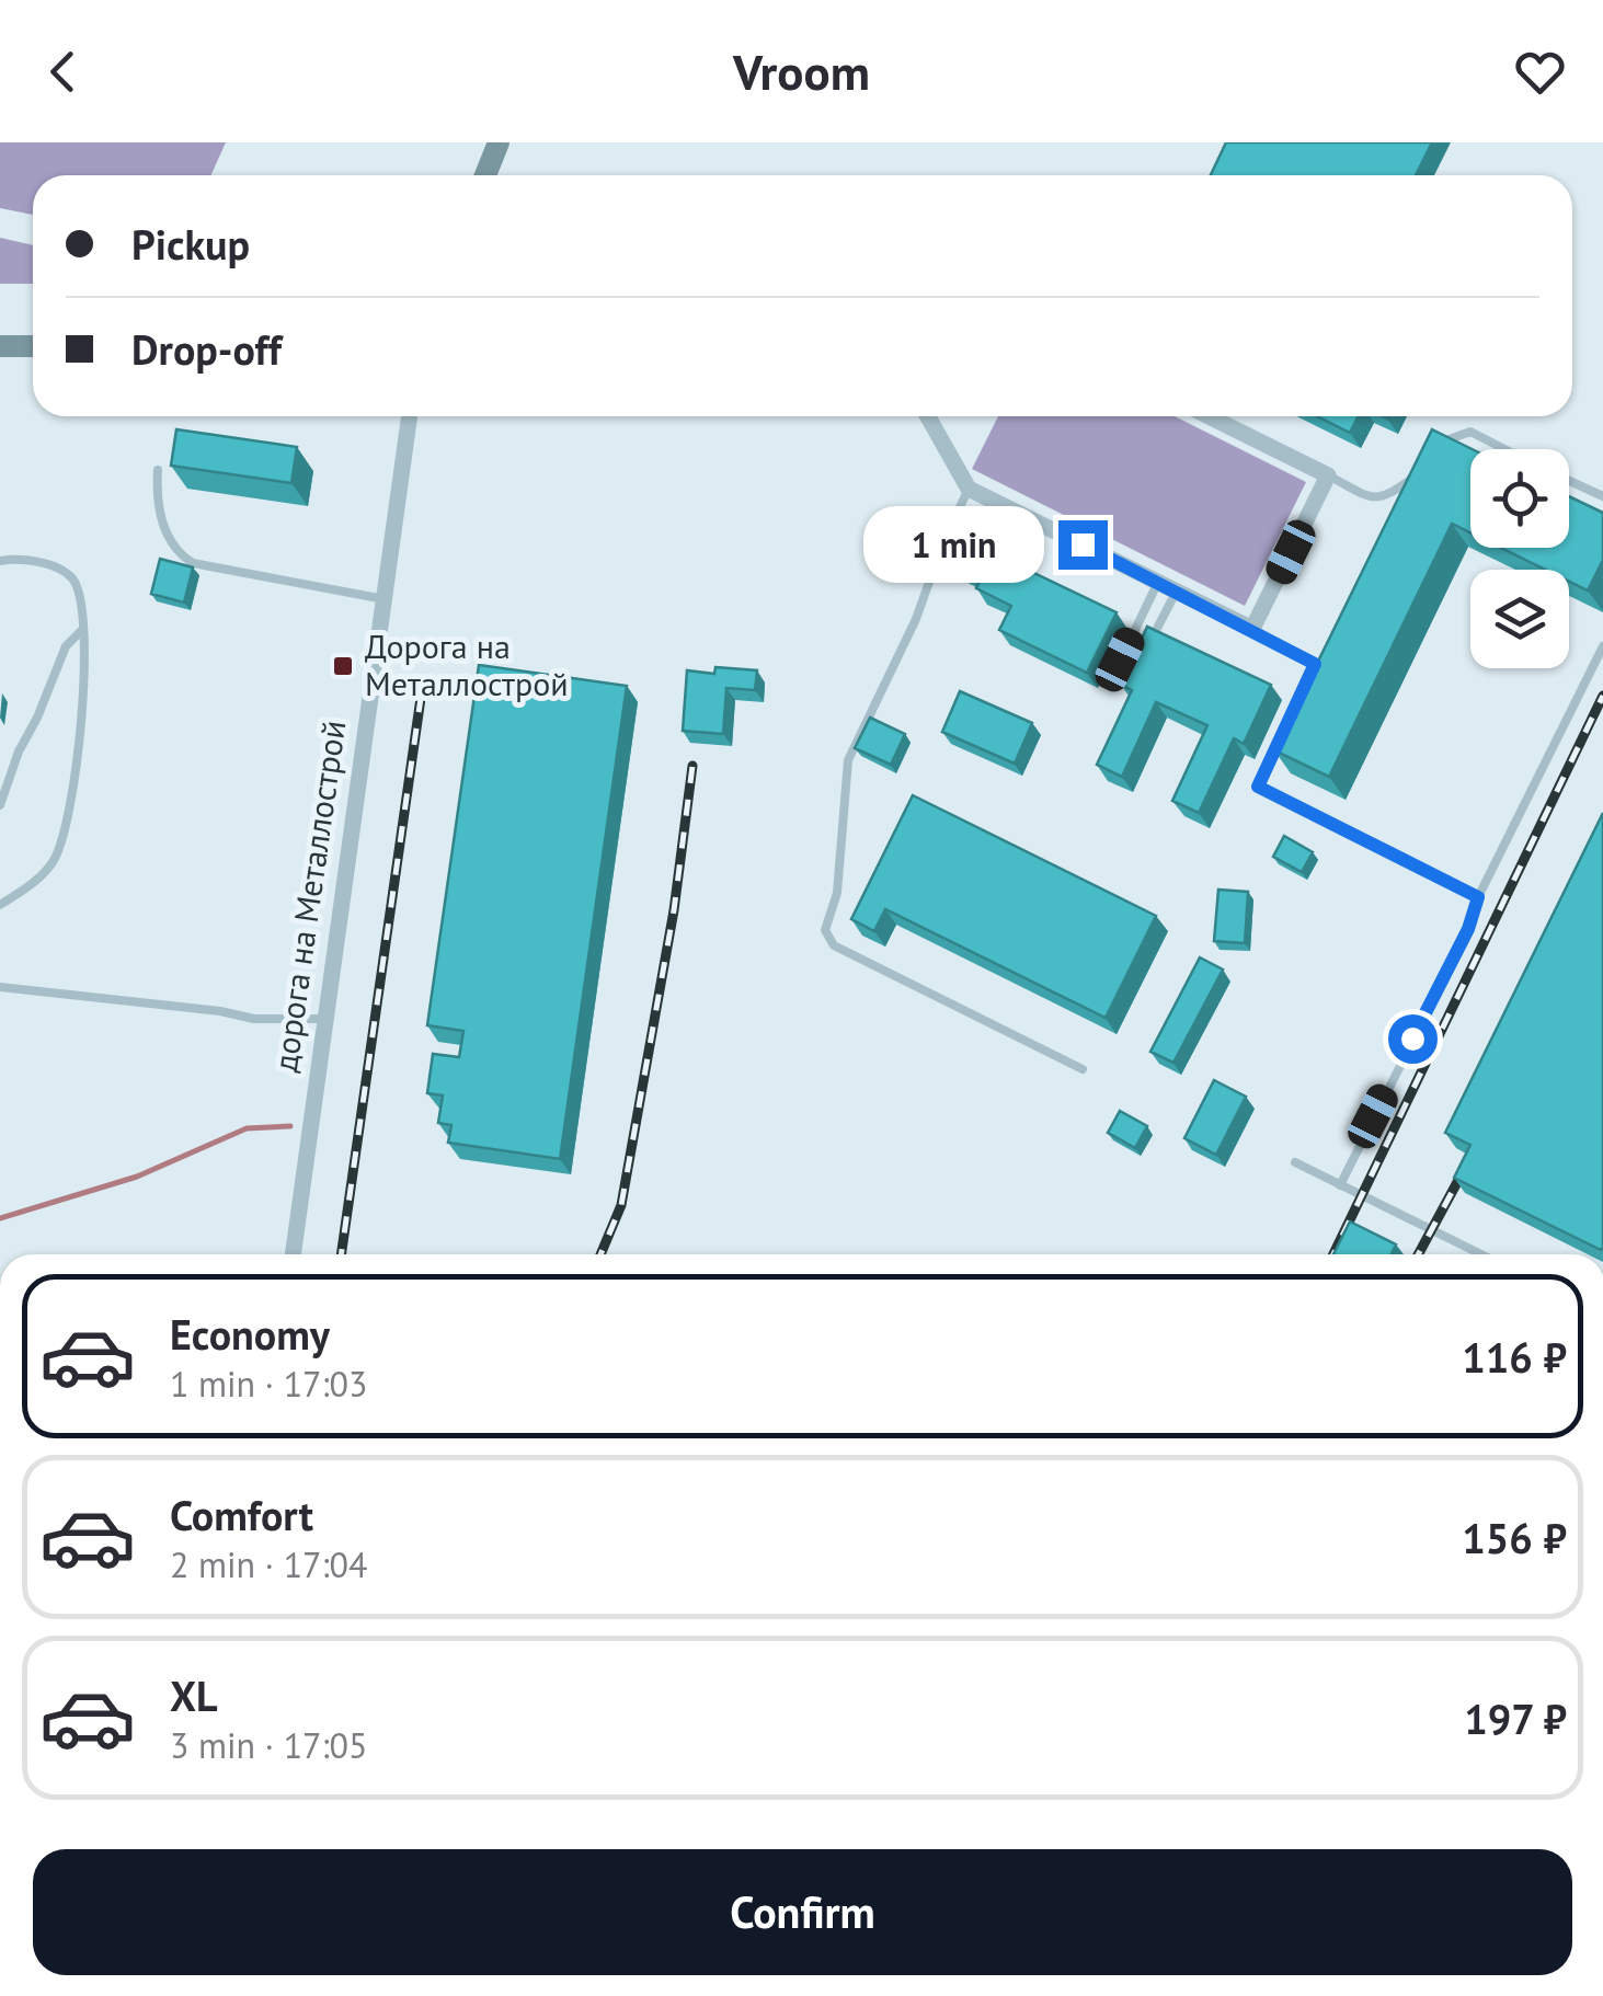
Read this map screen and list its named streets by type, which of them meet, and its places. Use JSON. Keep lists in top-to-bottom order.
{
  "streets": {
    "street": ["дорога на Металлострой"]
  },
  "places": {
    "transit": ["Дорога на Металлострой"]
  },
  "page": {
    "header": "Vroom",
    "banner": ["Pickup", "Drop-off"],
    "bubble": "1 min",
    "list": [
      {
        "name": "Economy",
        "note": "1 min · 17:03",
        "value": "116 ₽"
      },
      {
        "name": "Comfort",
        "note": "2 min · 17:04",
        "value": "156 ₽"
      },
      {
        "name": "XL",
        "note": "3 min · 17:05",
        "value": "197 ₽"
      }
    ],
    "buttons": "Confirm"
  }
}
